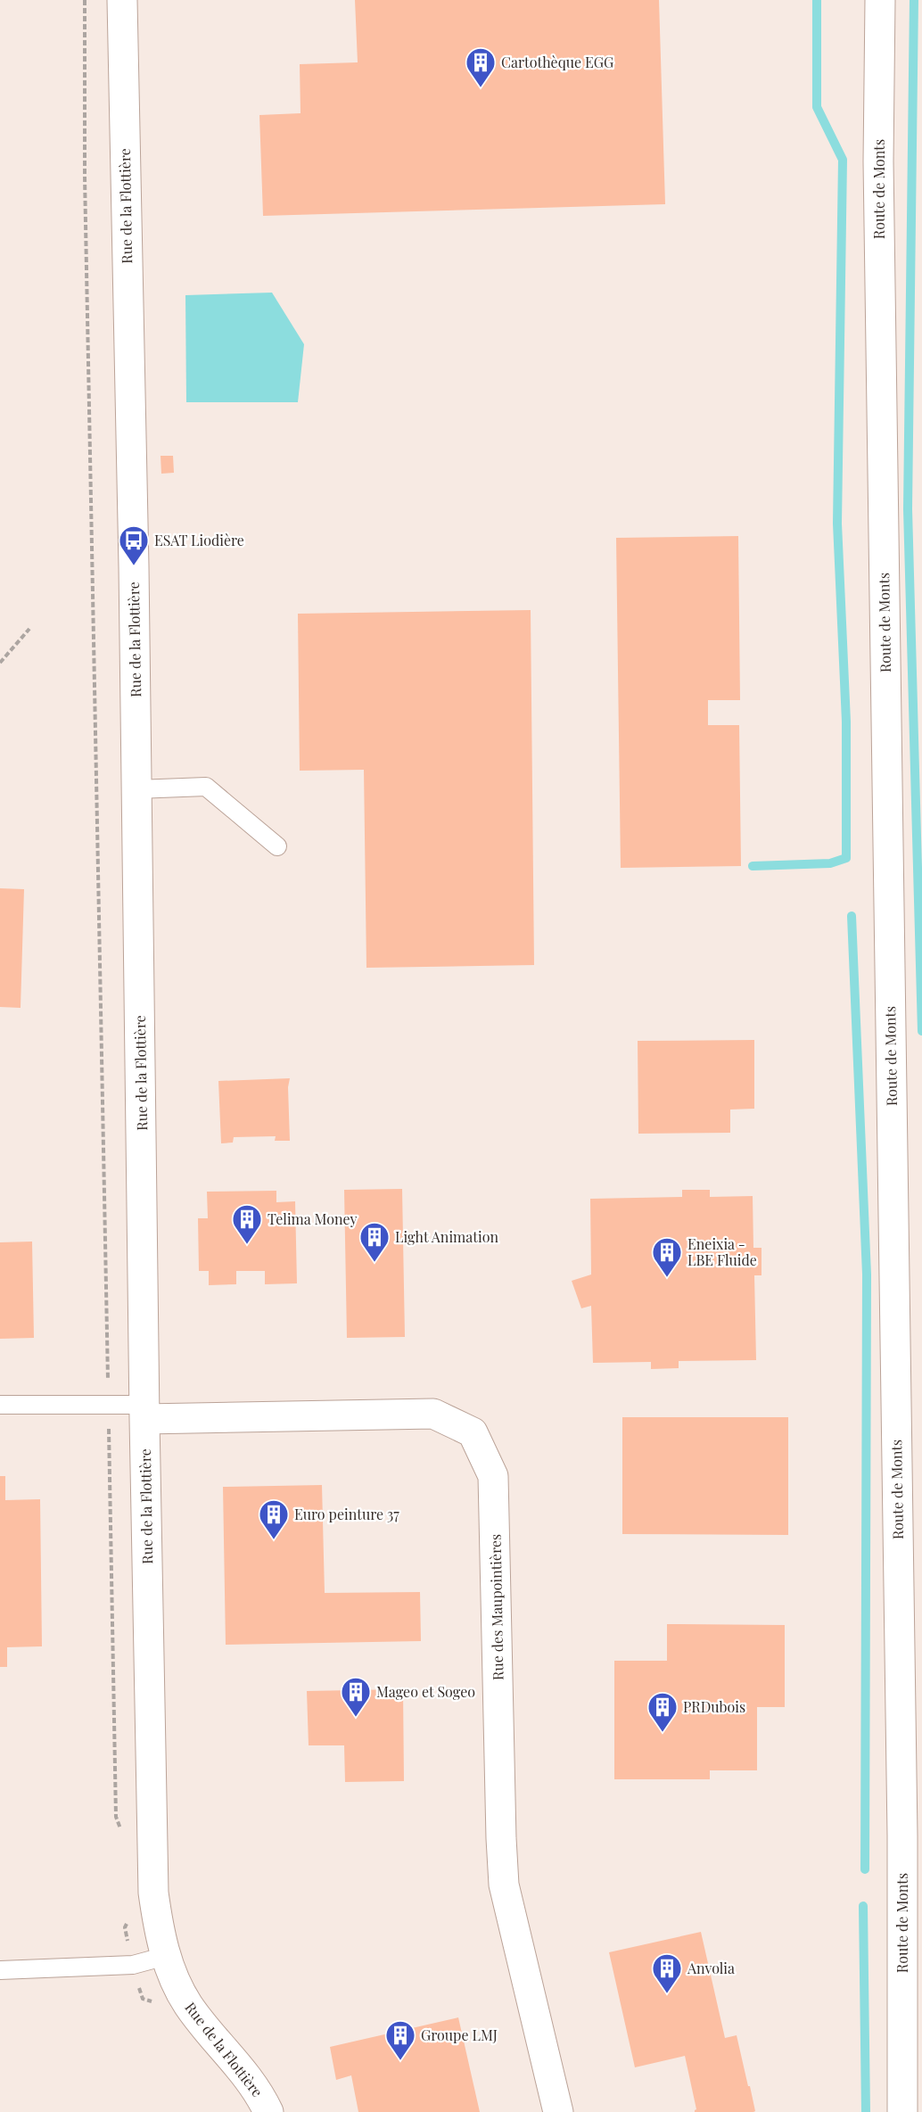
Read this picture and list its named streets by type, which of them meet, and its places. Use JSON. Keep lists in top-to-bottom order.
{
  "streets": {
    "street": ["Route de Monts", "Rue de la Flottière", "Rue des Maupointières"]
  },
  "crossings": [
    ["Rue de la Flottière", "Rue des Maupointières"]
  ],
  "places": {
    "building": [
      "Cartothèque EGG",
      "Telima Money",
      "Light Animation",
      "Eneixia - LBE Fluide",
      "Euro peinture 37",
      "Mageo et Sogeo",
      "PRDubois",
      "Anvolia",
      "Groupe LMJ"
    ],
    "bus stop": ["ESAT Liodière"]
  }
}
